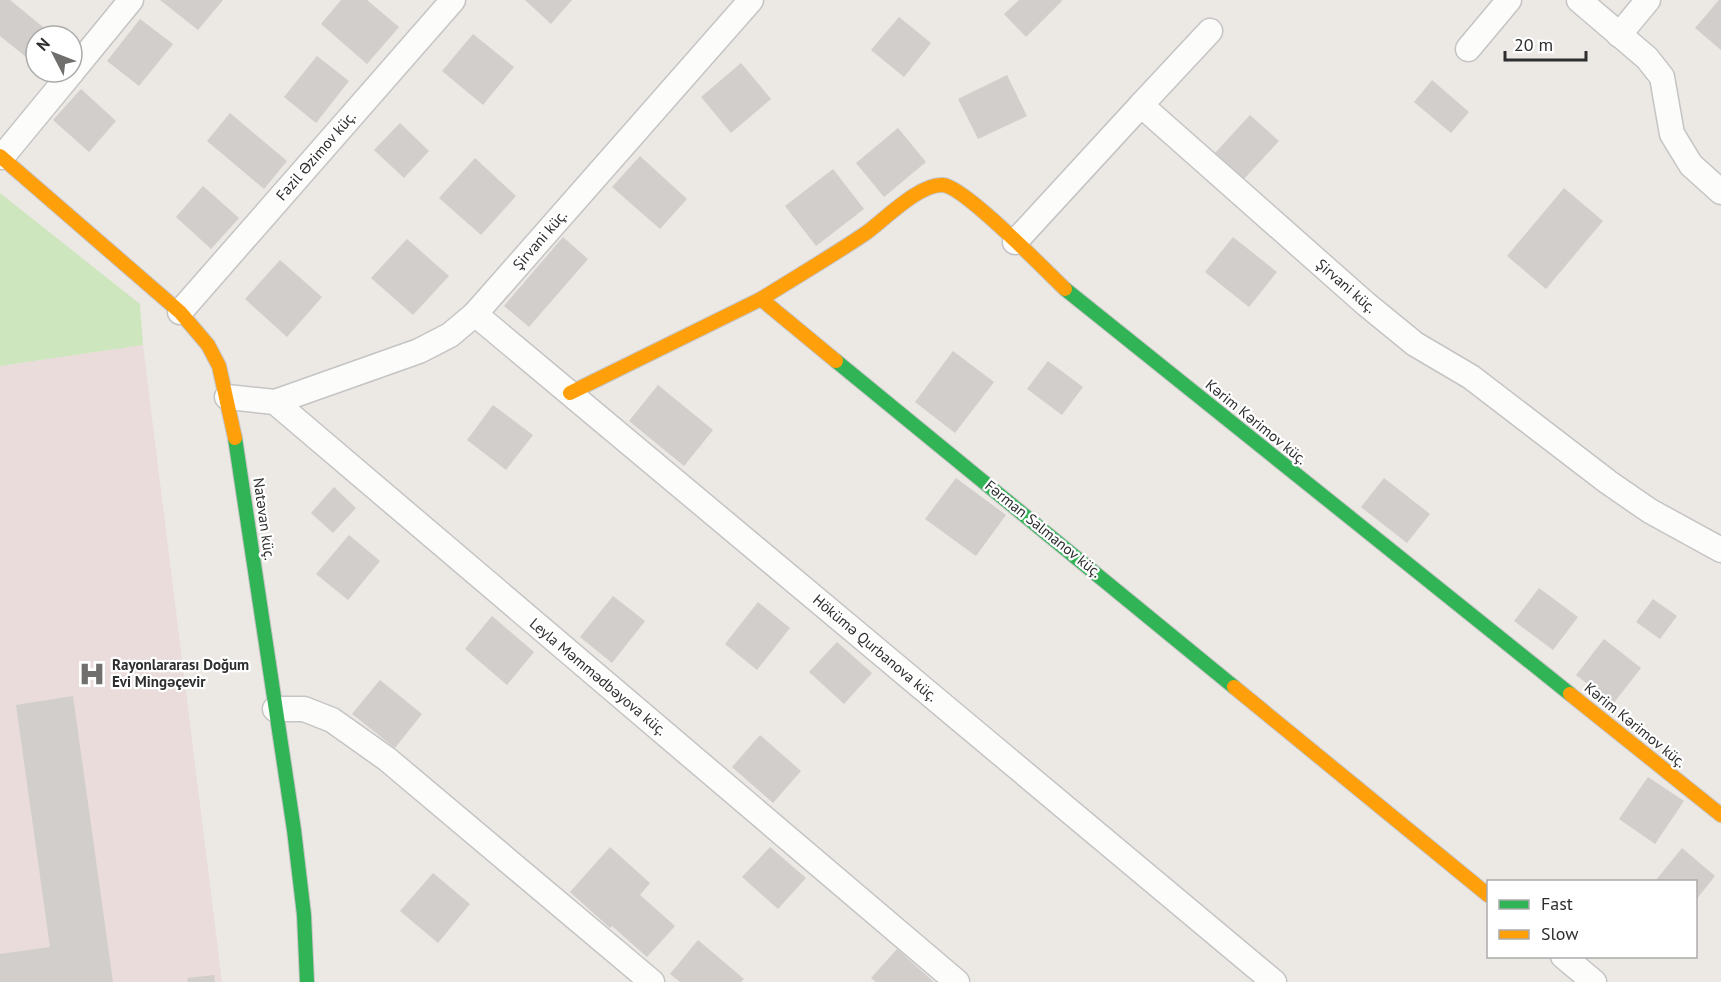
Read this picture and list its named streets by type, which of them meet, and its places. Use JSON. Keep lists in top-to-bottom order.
{
  "streets": {
    "street": [
      "Fazil Əzimov küç.",
      "Şirvani küç.",
      "Kərim Kərimov küç.",
      "Natəvan küç.",
      "Fərman Salmanov küç.",
      "Hökümə Qurbanova küç.",
      "Leyla Məmmədbəyova küç."
    ]
  },
  "crossings": [
    ["Fazil Əzimov küç.", "Natəvan küç."],
    ["Şirvani küç.", "Hökümə Qurbanova küç."],
    ["Şirvani küç.", "Leyla Məmmədbəyova küç."],
    ["Kərim Kərimov küç.", "Fərman Salmanov küç."]
  ],
  "places": {
    "hospital": ["Rayonlararası Doğum Evi Mingəçevir"]
  },
  "legend": ["Fast", "Slow"],
  "scale_bar": "20 m",
  "north": "top left"
}
